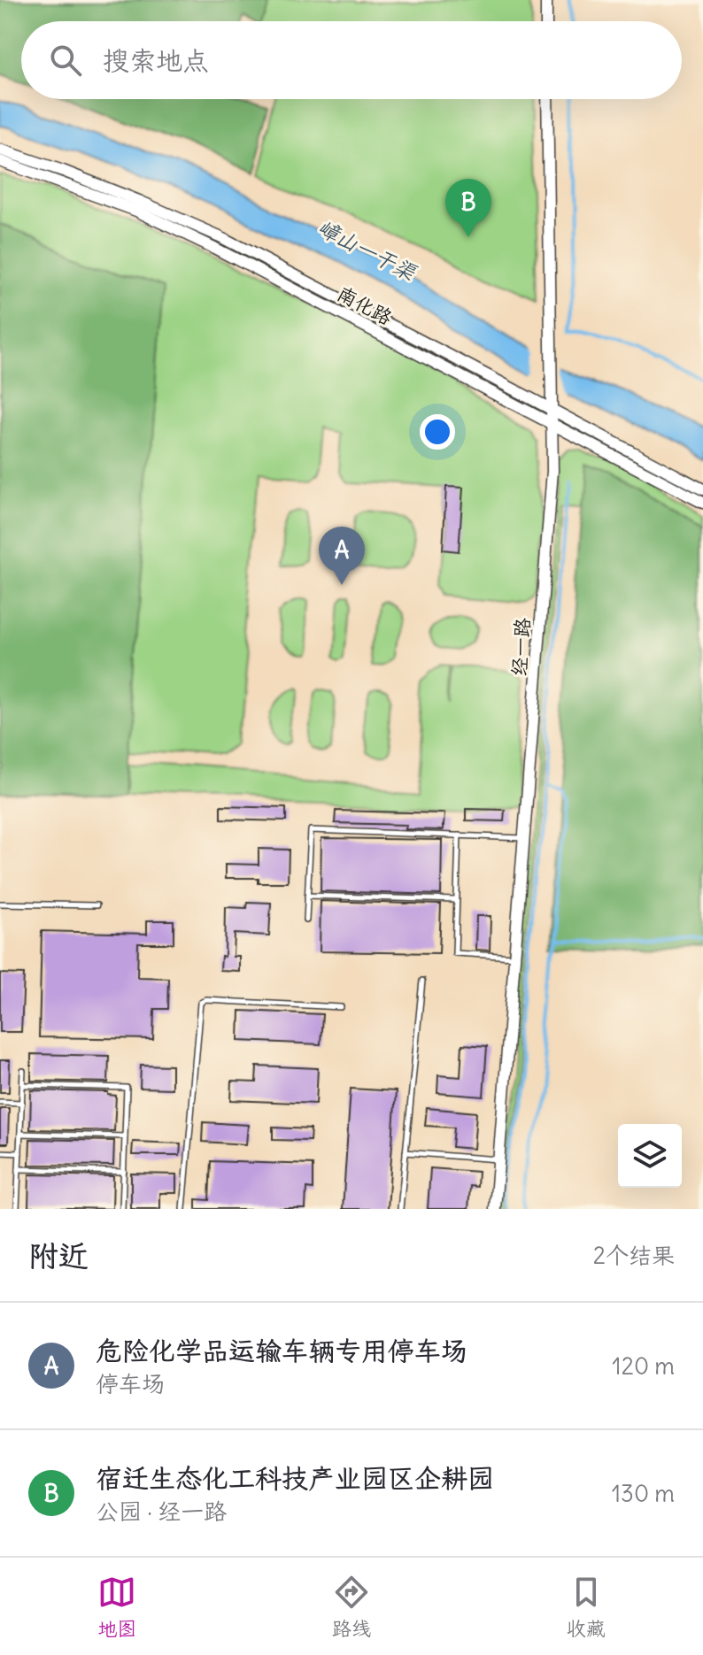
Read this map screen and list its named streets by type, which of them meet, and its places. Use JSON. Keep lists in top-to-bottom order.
{
  "streets": {
    "main road": ["南化路", "经一路"]
  },
  "crossings": [
    ["南化路", "经一路"]
  ],
  "water": ["嶂山一干渠"],
  "page": {
    "search": "搜索地点",
    "pins": ["B", "A"],
    "heading": ["附近", "2个结果"],
    "list": [
      {
        "mark": "A",
        "name": "危险化学品运输车辆专用停车场",
        "note": "停车场",
        "value": "120 m"
      },
      {
        "mark": "B",
        "name": "宿迁生态化工科技产业园区企耕园",
        "note": "公园 · 经一路",
        "value": "130 m"
      }
    ],
    "nav": ["地图", "路线", "收藏"]
  }
}
